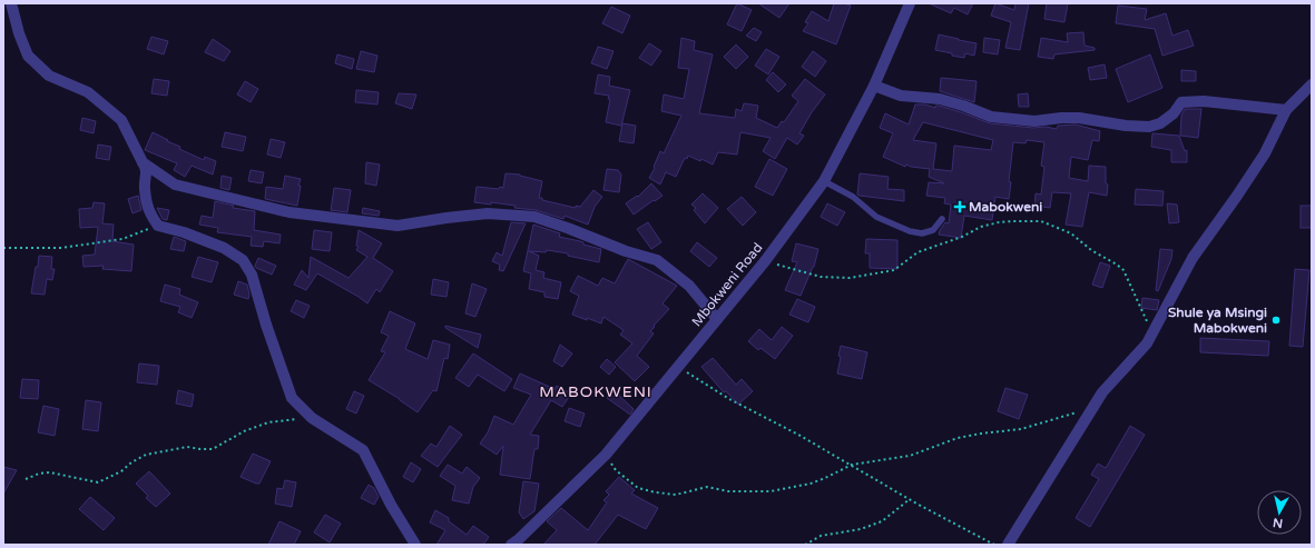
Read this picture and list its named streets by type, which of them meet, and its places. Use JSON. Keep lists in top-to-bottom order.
{
  "streets": {
    "street": ["Mbokweni Road"]
  },
  "districts": ["MABOKWENI"],
  "places": {
    "health": ["Mabokweni"],
    "other": ["Shule ya Msingi Mabokweni"]
  },
  "north": "bottom"
}
